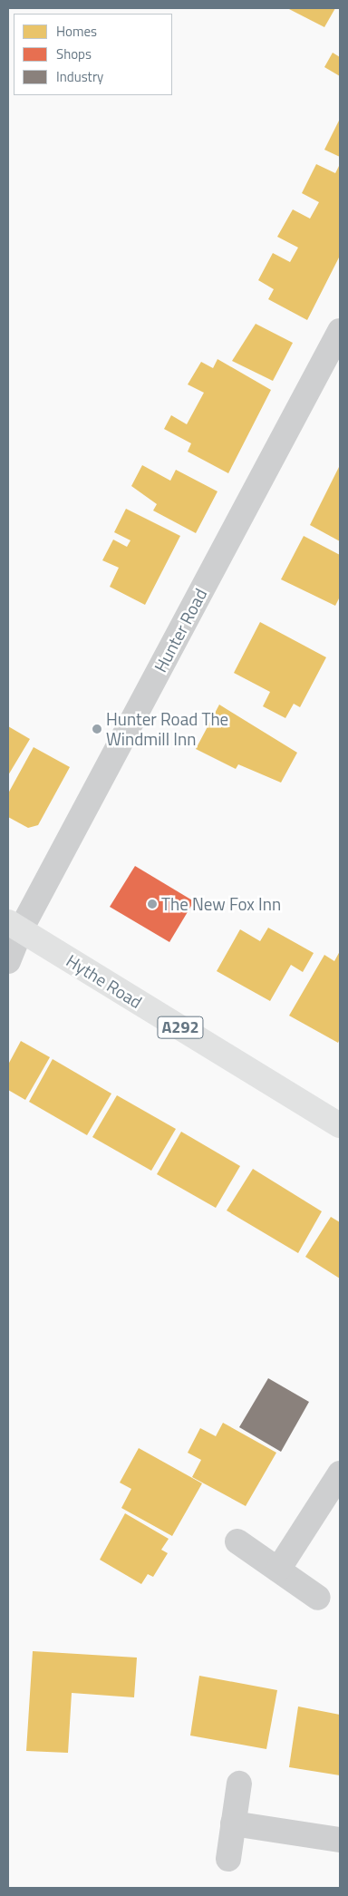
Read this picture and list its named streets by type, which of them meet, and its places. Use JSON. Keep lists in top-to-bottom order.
{
  "streets": {
    "main road": ["Hythe Road", "A292"],
    "street": ["Hunter Road"]
  },
  "crossings": [
    ["Hunter Road", "Hythe Road"]
  ],
  "places": ["Hunter Road The Windmill Inn", "The New Fox Inn"],
  "legend": ["Homes", "Shops", "Industry"]
}
